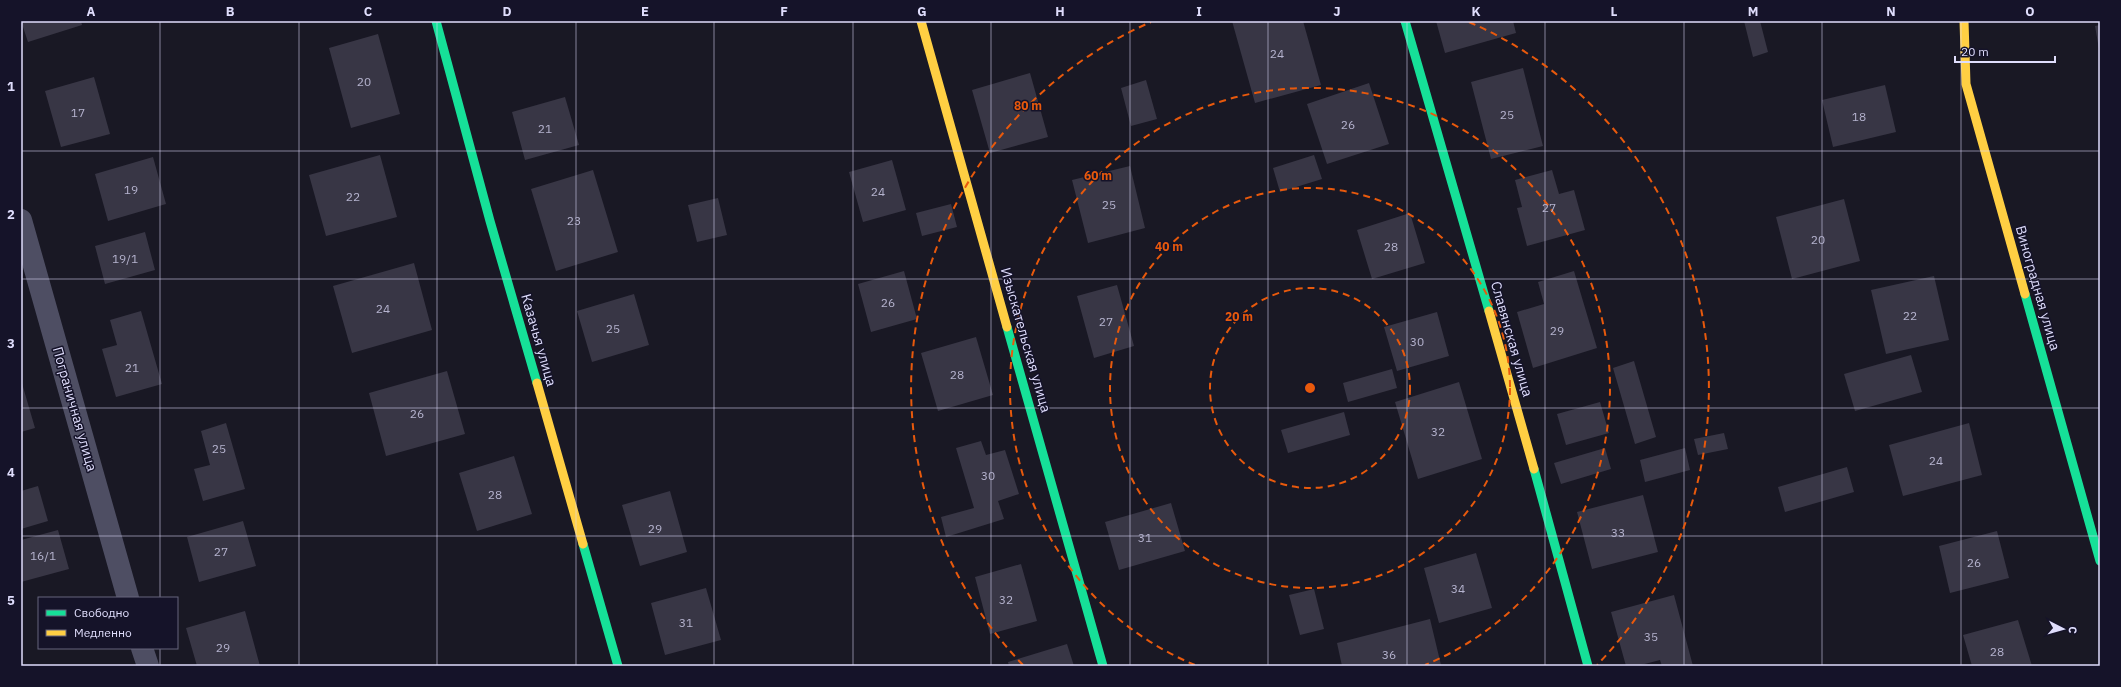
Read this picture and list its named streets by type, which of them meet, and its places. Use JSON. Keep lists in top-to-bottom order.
{
  "streets": {
    "street": [
      "Виноградная улица",
      "Славянская улица",
      "Казачья улица",
      "Изыскательская улица",
      "Пограничная улица"
    ]
  },
  "house_numbers": [
    "24",
    "20",
    "17",
    "25",
    "18",
    "26",
    "21",
    "19",
    "24",
    "22",
    "25",
    "27",
    "23",
    "20",
    "28",
    "19/1",
    "26",
    "24",
    "22",
    "27",
    "25",
    "29",
    "30",
    "21",
    "28",
    "26",
    "32",
    "25",
    "24",
    "30",
    "28",
    "29",
    "33",
    "31",
    "27",
    "16/1",
    "26",
    "34",
    "32",
    "31",
    "35",
    "29",
    "28",
    "36"
  ],
  "legend": ["Свободно", "Медленно"],
  "scale_bar": "20 m",
  "north": "right",
  "grid": {
    "columns": [
      "A",
      "B",
      "C",
      "D",
      "E",
      "F",
      "G",
      "H",
      "I",
      "J",
      "K",
      "L",
      "M",
      "N",
      "O"
    ],
    "rows": [
      "1",
      "2",
      "3",
      "4",
      "5"
    ]
  },
  "rings": [
    "80 m",
    "60 m",
    "40 m",
    "20 m"
  ]
}
